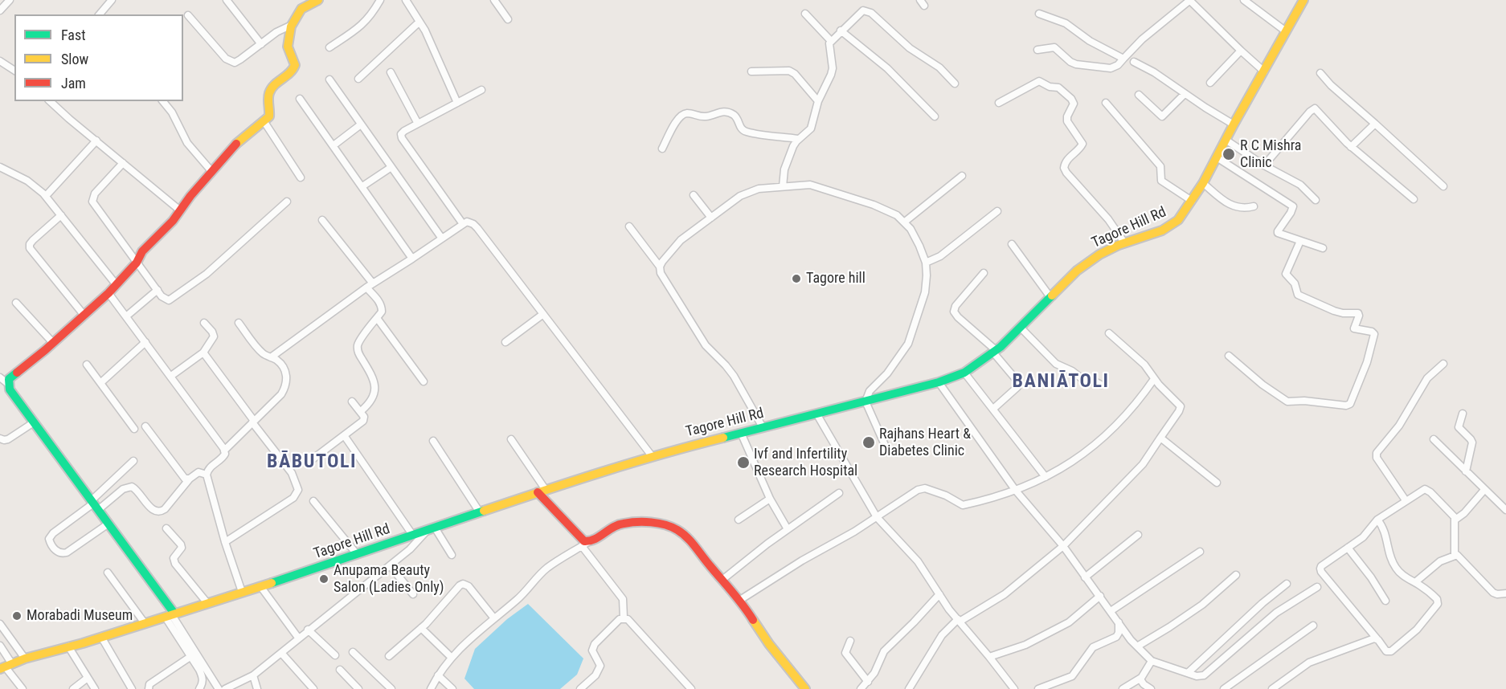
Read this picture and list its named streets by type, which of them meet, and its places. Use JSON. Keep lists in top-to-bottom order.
{
  "streets": {
    "main road": ["Tagore Hill Rd"]
  },
  "districts": ["BANIĀTOLI", "BĀBUTOLI"],
  "places": [
    "R C Mishra Clinic",
    "Tagore hill",
    "Rajhans Heart & Diabetes Clinic",
    "Ivf and Infertility Research Hospital",
    "Anupama Beauty Salon (Ladies Only)",
    "Morabadi Museum"
  ],
  "legend": ["Fast", "Slow", "Jam"]
}
